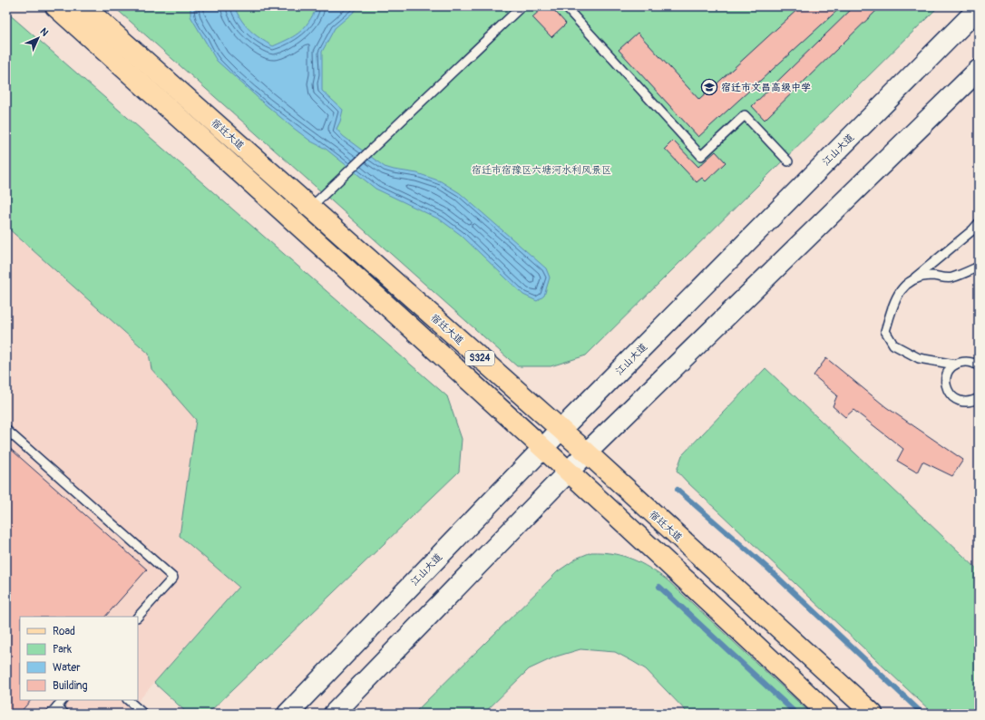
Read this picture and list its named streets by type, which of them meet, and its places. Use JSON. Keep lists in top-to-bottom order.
{
  "streets": {
    "main road": ["宿迁大道", "江山大道", "S324"]
  },
  "crossings": [
    ["宿迁大道", "江山大道"]
  ],
  "parks": ["宿迁市宿豫区六塘河水利风景区"],
  "places": {
    "school or university": ["宿迁市文昌高级中学"]
  },
  "legend": [
    "Road",
    "Park",
    "Water",
    "Building"
  ],
  "north": "top right"
}
